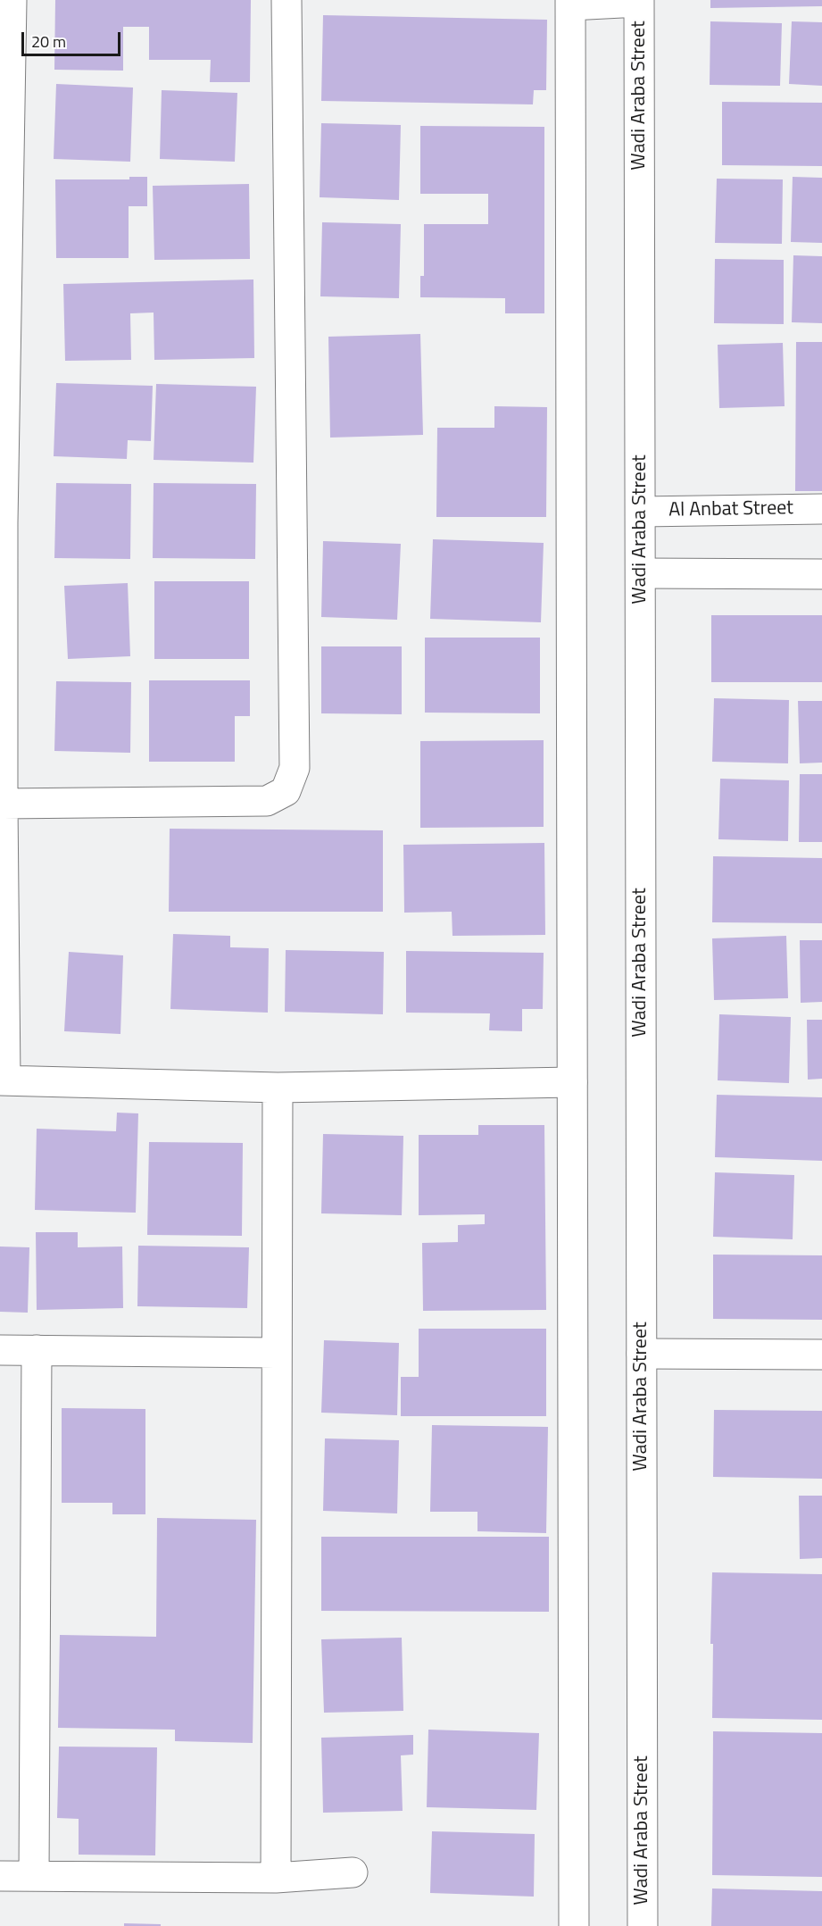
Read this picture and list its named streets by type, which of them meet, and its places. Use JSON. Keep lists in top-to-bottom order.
{
  "streets": {
    "street": ["Wadi Araba Street", "Al Anbat Street"]
  },
  "crossings": [
    ["Wadi Araba Street", "Al Anbat Street"]
  ],
  "scale_bar": "20 m"
}
